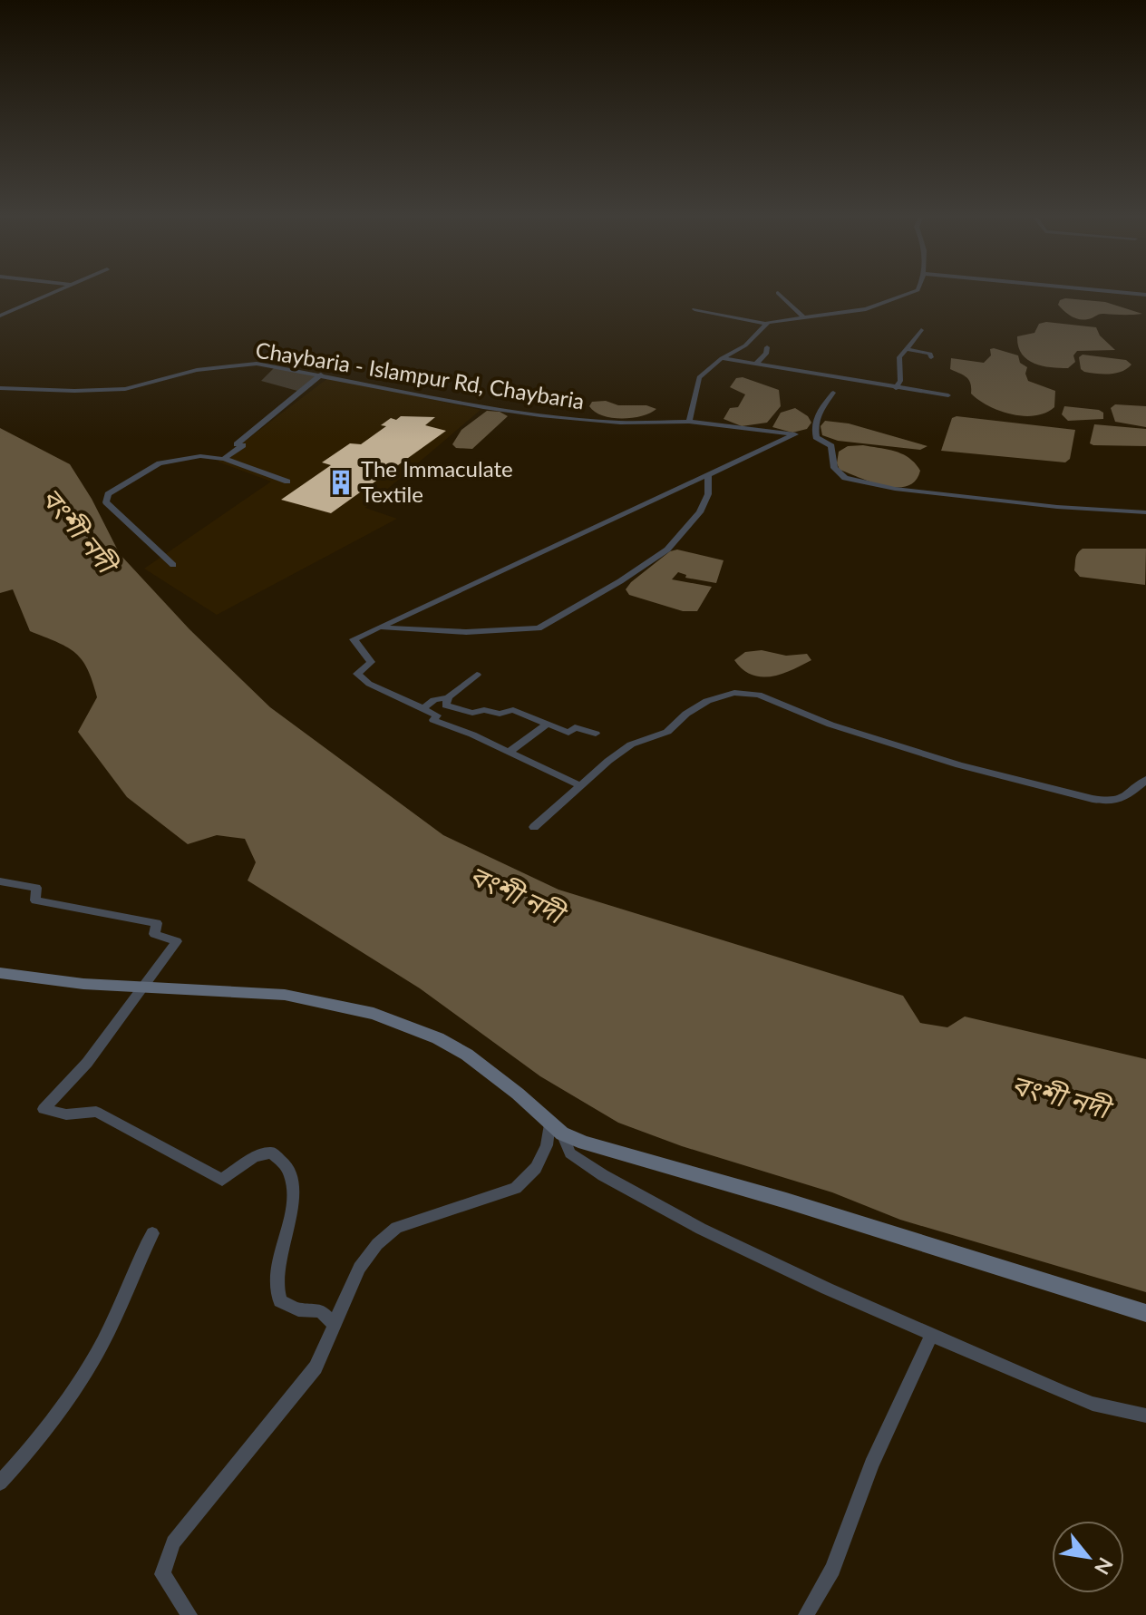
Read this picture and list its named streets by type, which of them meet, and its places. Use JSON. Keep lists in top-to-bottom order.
{
  "streets": {
    "street": ["Chaybaria - Islampur Rd, Chaybaria"]
  },
  "water": ["বংশী নদী"],
  "places": {
    "building": ["The Immaculate Textile"]
  },
  "north": "bottom right"
}
